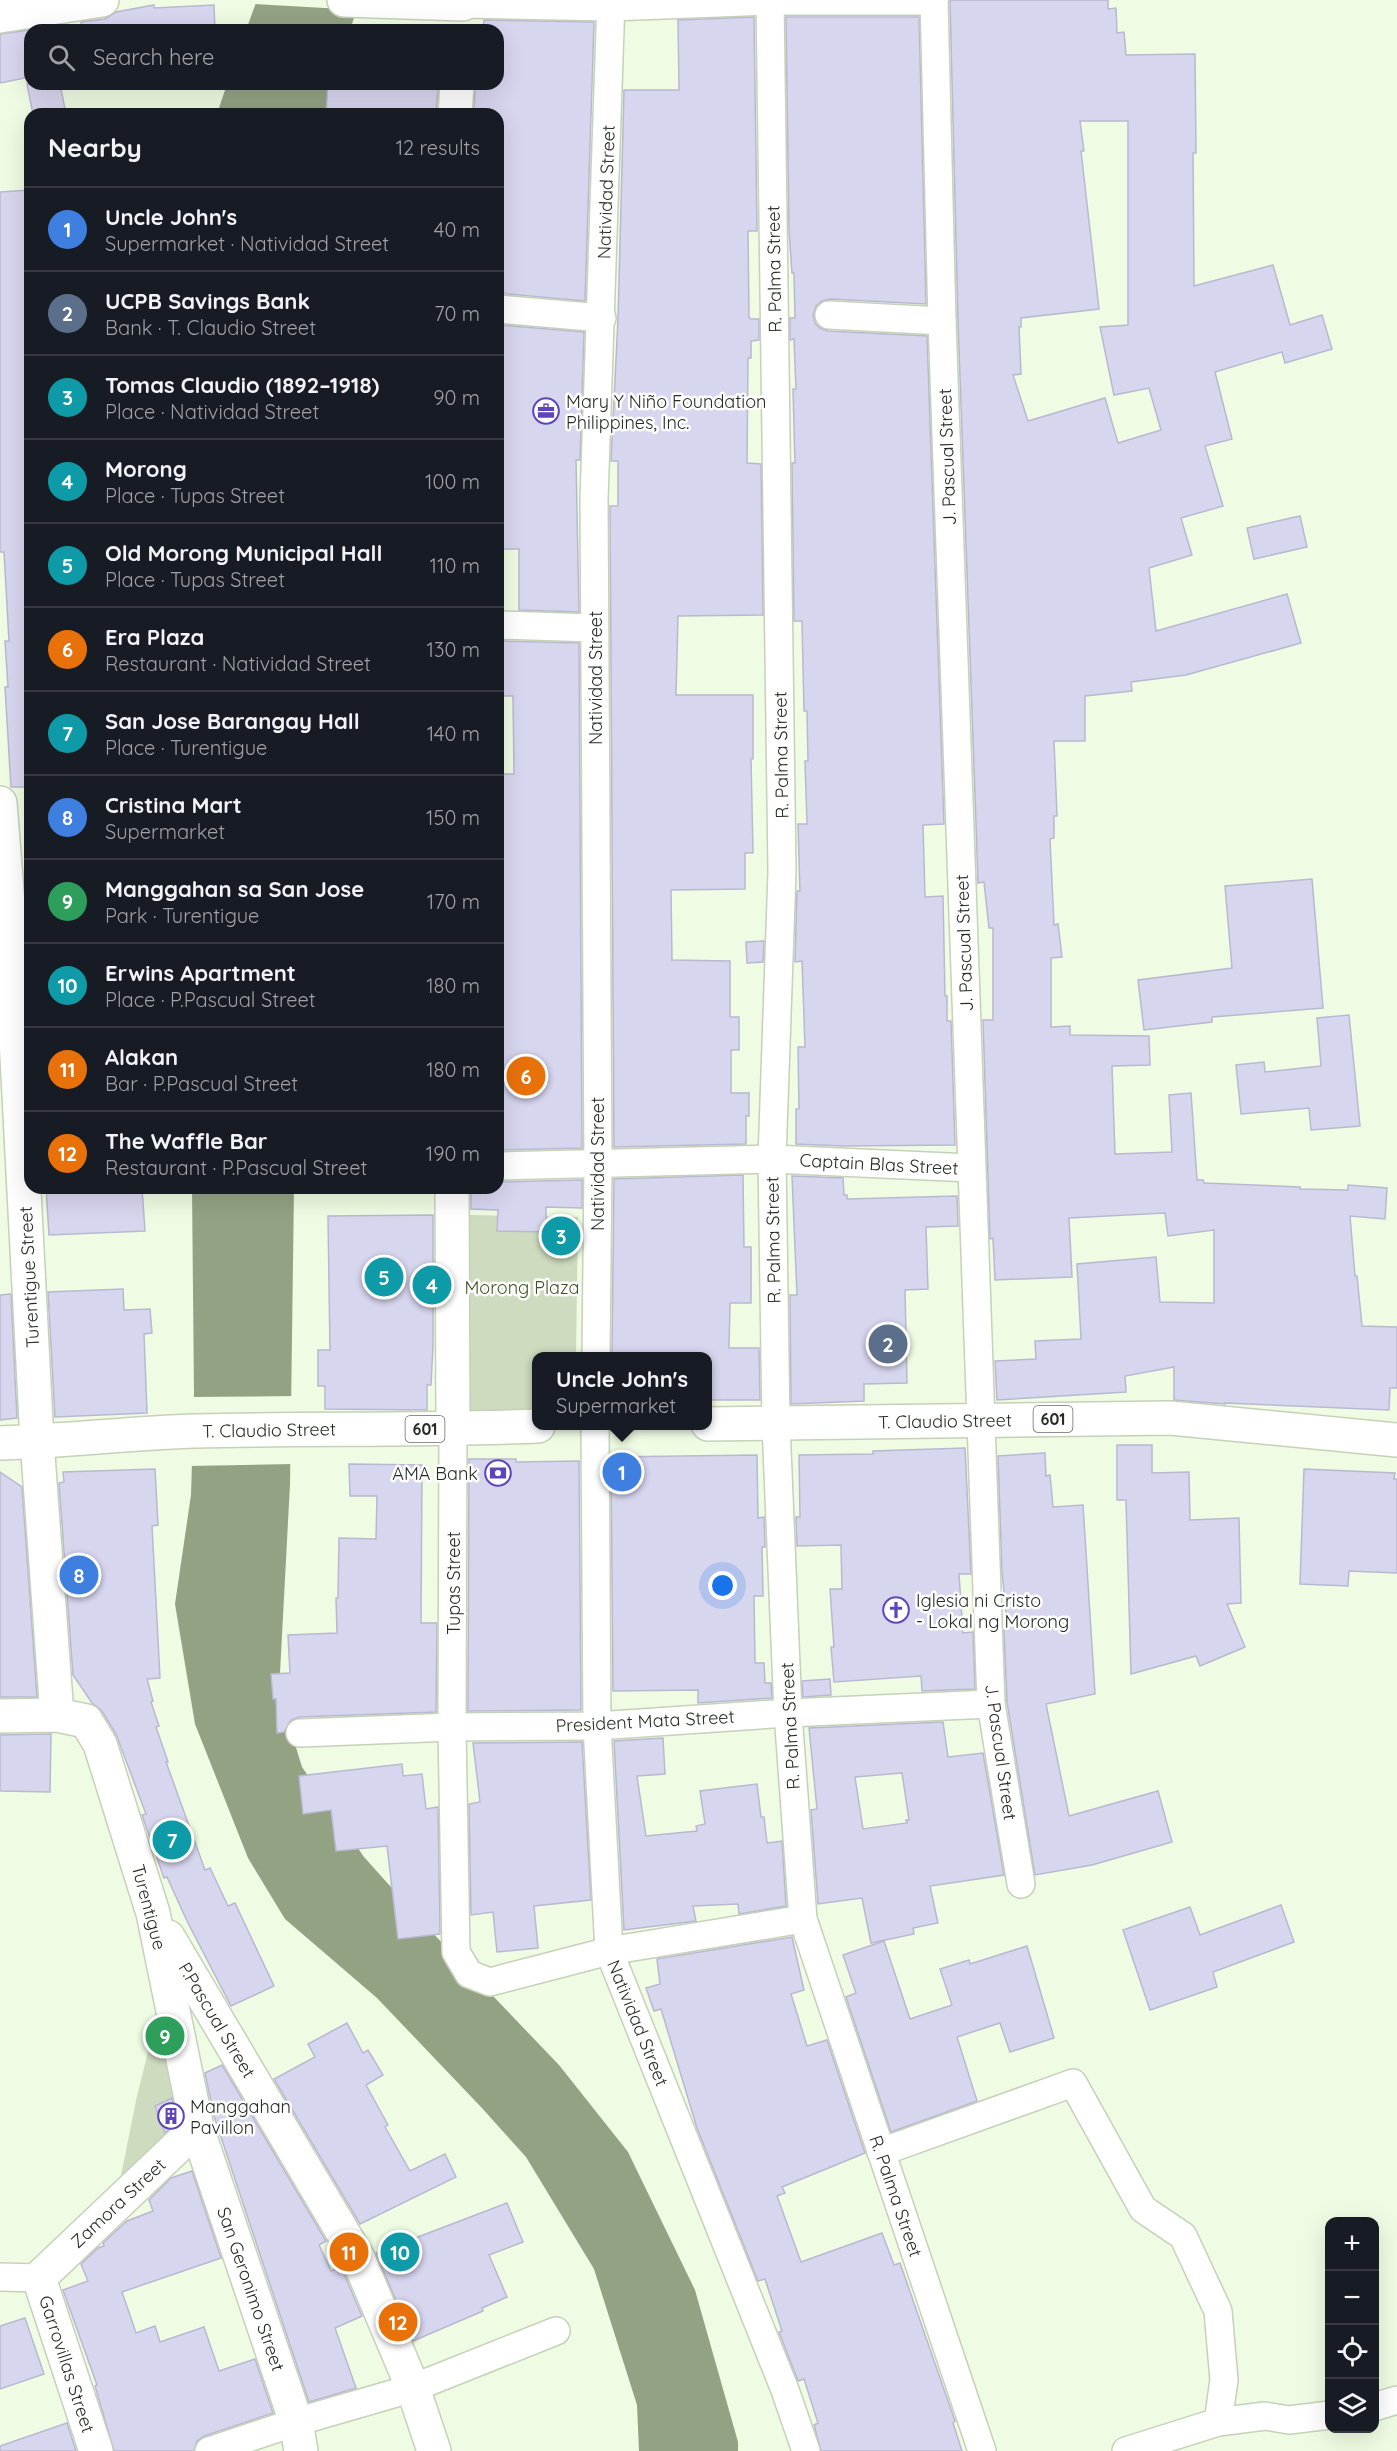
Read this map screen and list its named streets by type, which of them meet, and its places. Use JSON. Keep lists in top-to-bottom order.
{
  "streets": {
    "street": [
      "Natividad Street",
      "R. Palma Street",
      "J. Pascual Street",
      "Captain Blas Street",
      "Turentigue Street",
      "601",
      "T. Claudio Street",
      "Tupas Street",
      "President Mata Street",
      "Turentigue",
      "P.Pascual Street",
      "Zamora Street",
      "San Geronimo Street",
      "Garrovillas Street"
    ]
  },
  "crossings": [
    ["Natividad Street", "Captain Blas Street"],
    ["Natividad Street", "Tupas Street"],
    ["Natividad Street", "President Mata Street"],
    ["R. Palma Street", "Captain Blas Street"],
    ["R. Palma Street", "T. Claudio Street"],
    ["R. Palma Street", "President Mata Street"],
    ["J. Pascual Street", "Captain Blas Street"],
    ["J. Pascual Street", "T. Claudio Street"],
    ["J. Pascual Street", "President Mata Street"],
    ["Turentigue Street", "T. Claudio Street"],
    ["Turentigue Street", "Turentigue"],
    ["T. Claudio Street", "Tupas Street"],
    ["Tupas Street", "President Mata Street"],
    ["Turentigue", "P.Pascual Street"],
    ["Turentigue", "Zamora Street"],
    ["Turentigue", "San Geronimo Street"],
    ["Zamora Street", "San Geronimo Street"],
    ["Zamora Street", "Garrovillas Street"]
  ],
  "parks": ["Morong Plaza"],
  "places": {
    "office": ["Mary Y Niño Foundation Philippines, Inc."],
    "bank": ["AMA Bank"],
    "church": ["Iglesia ni Cristo - Lokal ng Morong"],
    "building": ["Manggahan Pavillon"]
  },
  "page": {
    "search": "Search here",
    "heading": ["Nearby", "12 results"],
    "list": [
      {
        "mark": "1",
        "name": "Uncle John's",
        "note": "Supermarket · Natividad Street",
        "value": "40 m"
      },
      {
        "mark": "2",
        "name": "UCPB Savings Bank",
        "note": "Bank · T. Claudio Street",
        "value": "70 m"
      },
      {
        "mark": "3",
        "name": "Tomas Claudio (1892–1918)",
        "note": "Place · Natividad Street",
        "value": "90 m"
      },
      {
        "mark": "4",
        "name": "Morong",
        "note": "Place · Tupas Street",
        "value": "100 m"
      },
      {
        "mark": "5",
        "name": "Old Morong Municipal Hall",
        "note": "Place · Tupas Street",
        "value": "110 m"
      },
      {
        "mark": "6",
        "name": "Era Plaza",
        "note": "Restaurant · Natividad Street",
        "value": "130 m"
      },
      {
        "mark": "7",
        "name": "San Jose Barangay Hall",
        "note": "Place · Turentigue",
        "value": "140 m"
      },
      {
        "mark": "8",
        "name": "Cristina Mart",
        "note": "Supermarket",
        "value": "150 m"
      },
      {
        "mark": "9",
        "name": "Manggahan sa San Jose",
        "note": "Park · Turentigue",
        "value": "170 m"
      },
      {
        "mark": "10",
        "name": "Erwins Apartment",
        "note": "Place · P.Pascual Street",
        "value": "180 m"
      },
      {
        "mark": "11",
        "name": "Alakan",
        "note": "Bar · P.Pascual Street",
        "value": "180 m"
      },
      {
        "mark": "12",
        "name": "The Waffle Bar",
        "note": "Restaurant · P.Pascual Street",
        "value": "190 m"
      }
    ],
    "pins": [
      "6",
      "3",
      "5",
      "4",
      "2",
      "1",
      "8",
      "7",
      "9",
      "10",
      "11",
      "12"
    ],
    "popup": ["Uncle John's", "Supermarket"],
    "map_buttons": ["+", "−"]
  }
}
